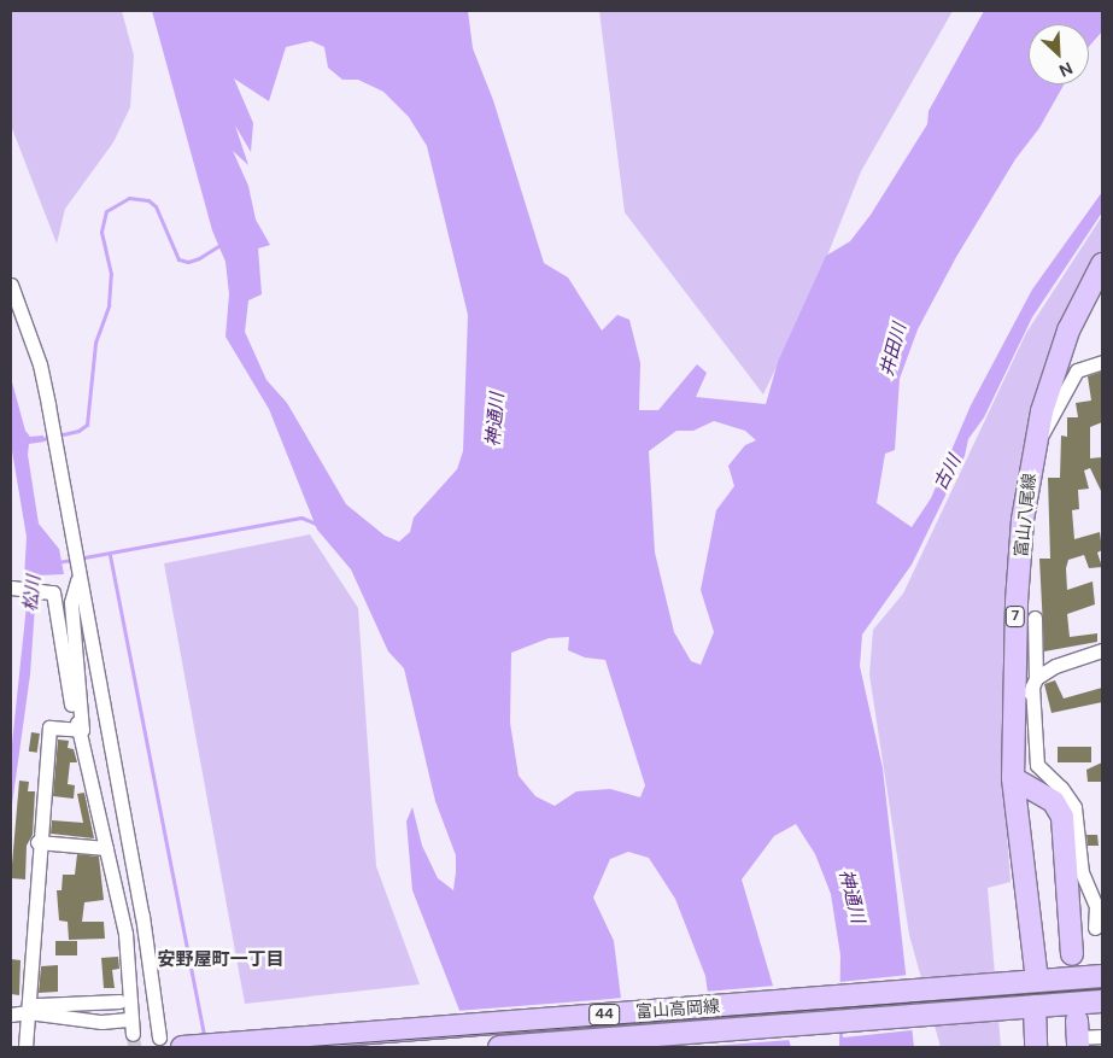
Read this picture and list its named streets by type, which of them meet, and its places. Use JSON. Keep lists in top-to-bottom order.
{
  "streets": {
    "main road": [
      "富山八尾線",
      "7",
      "富山高岡線",
      "44"
    ]
  },
  "crossings": [
    ["富山八尾線", "富山高岡線"]
  ],
  "districts": ["安野屋町一丁目"],
  "water": [
    "井田川",
    "神通川",
    "古川",
    "松川"
  ],
  "north": "bottom right"
}
